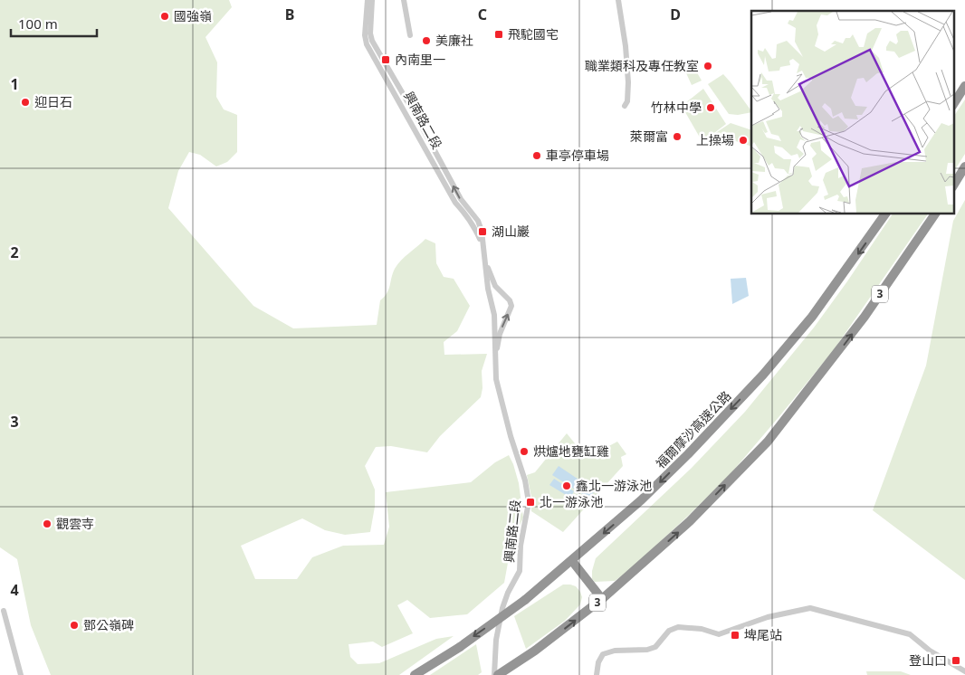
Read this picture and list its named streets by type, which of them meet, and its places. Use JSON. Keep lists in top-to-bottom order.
{
  "streets": {
    "highway": ["3", "福爾摩沙高速公路"],
    "street": ["興南路二段"]
  },
  "places": {
    "other": [
      "國強嶺",
      "美廉社",
      "職業類科及專任教室",
      "迎日石",
      "竹林中學",
      "萊爾富",
      "上操場",
      "車亭停車場",
      "烘爐地甕缸雞",
      "鑫北一游泳池",
      "觀雲寺",
      "鄧公嶺碑"
    ],
    "transit": [
      "飛駝國宅",
      "內南里一",
      "湖山巖",
      "北一游泳池",
      "埤尾站",
      "登山口"
    ]
  },
  "scale_bar": "100 m",
  "grid": {
    "columns": ["B", "C", "D"],
    "rows": [
      "1",
      "2",
      "3",
      "4"
    ]
  }
}
